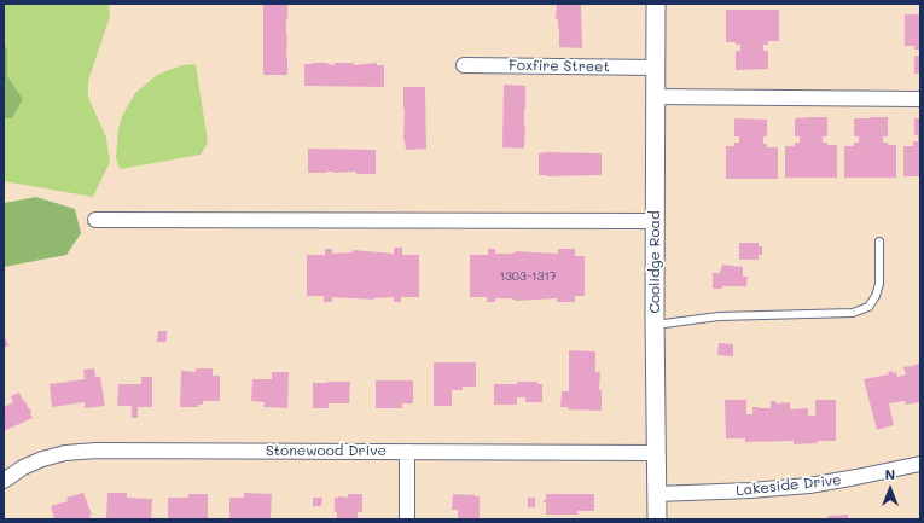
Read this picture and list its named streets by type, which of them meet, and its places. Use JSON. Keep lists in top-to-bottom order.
{
  "streets": {
    "street": [
      "Foxfire Street",
      "Coolidge Road",
      "Stonewood Drive",
      "Lakeside Drive"
    ]
  },
  "crossings": [
    ["Foxfire Street", "Coolidge Road"],
    ["Coolidge Road", "Stonewood Drive"],
    ["Coolidge Road", "Lakeside Drive"]
  ],
  "house_numbers": ["1303-1317"],
  "north": "top"
}
